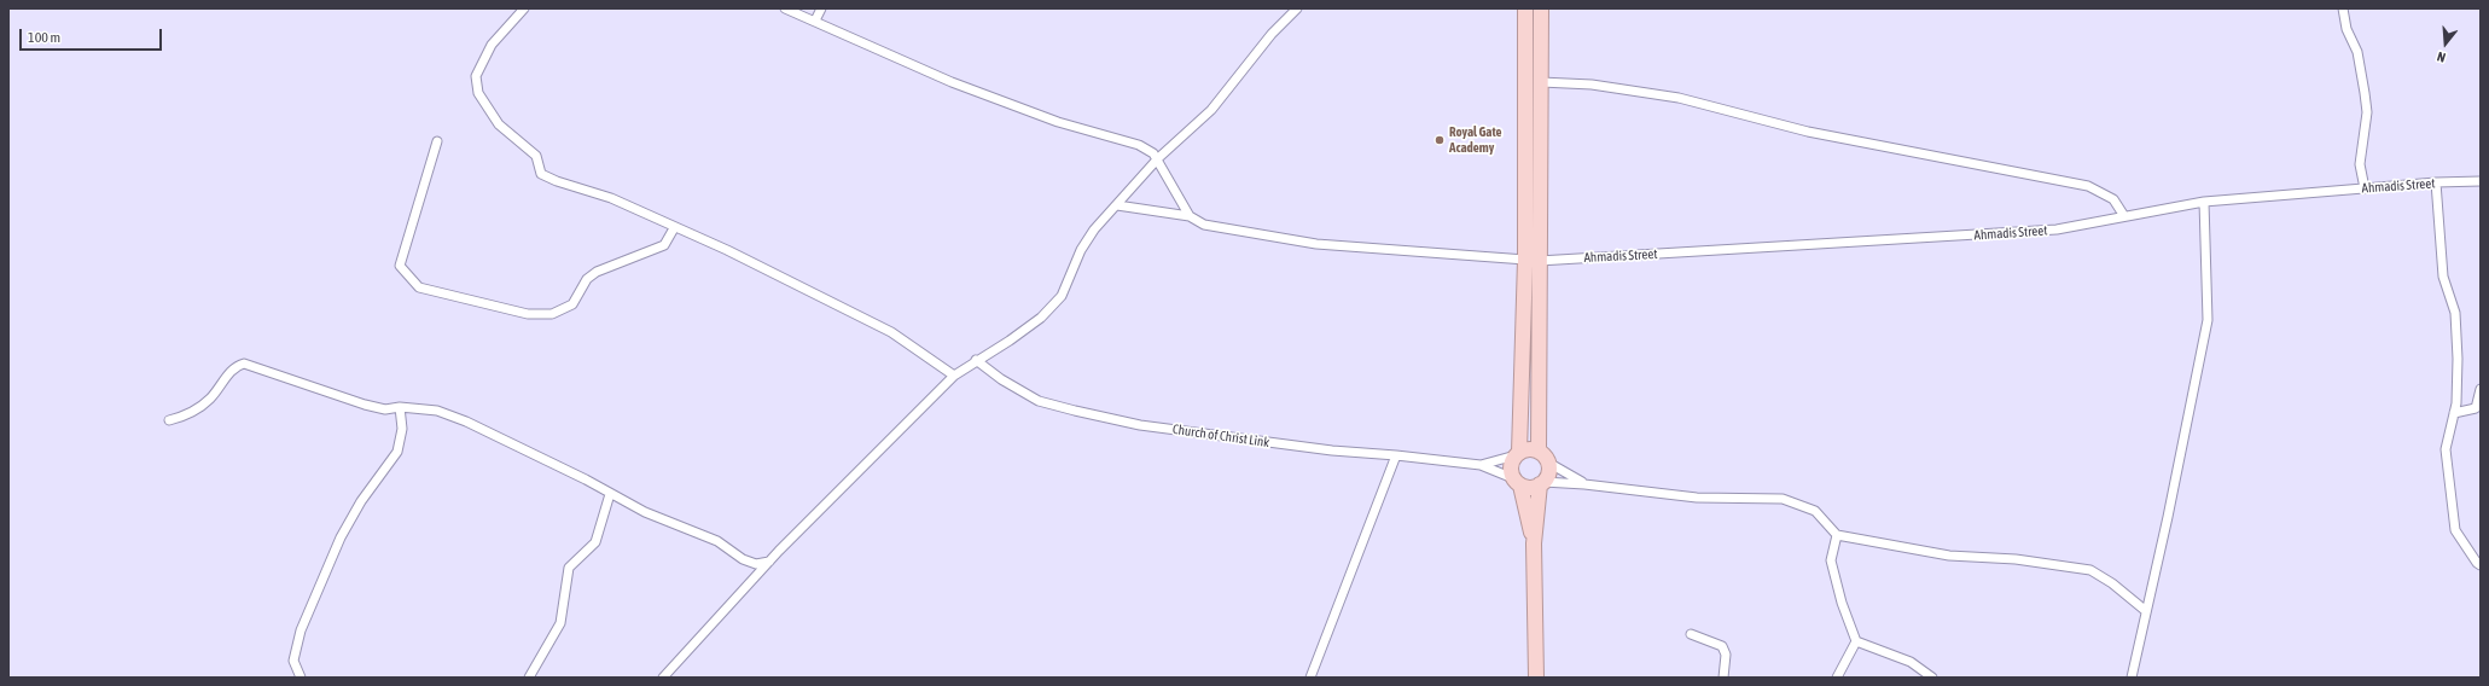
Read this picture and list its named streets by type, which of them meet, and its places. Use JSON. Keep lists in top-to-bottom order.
{
  "streets": {
    "street": ["Ahmadis Street", "Church of Christ Link"]
  },
  "places": ["Royal Gate Academy"],
  "scale_bar": "100 m",
  "north": "bottom"
}
